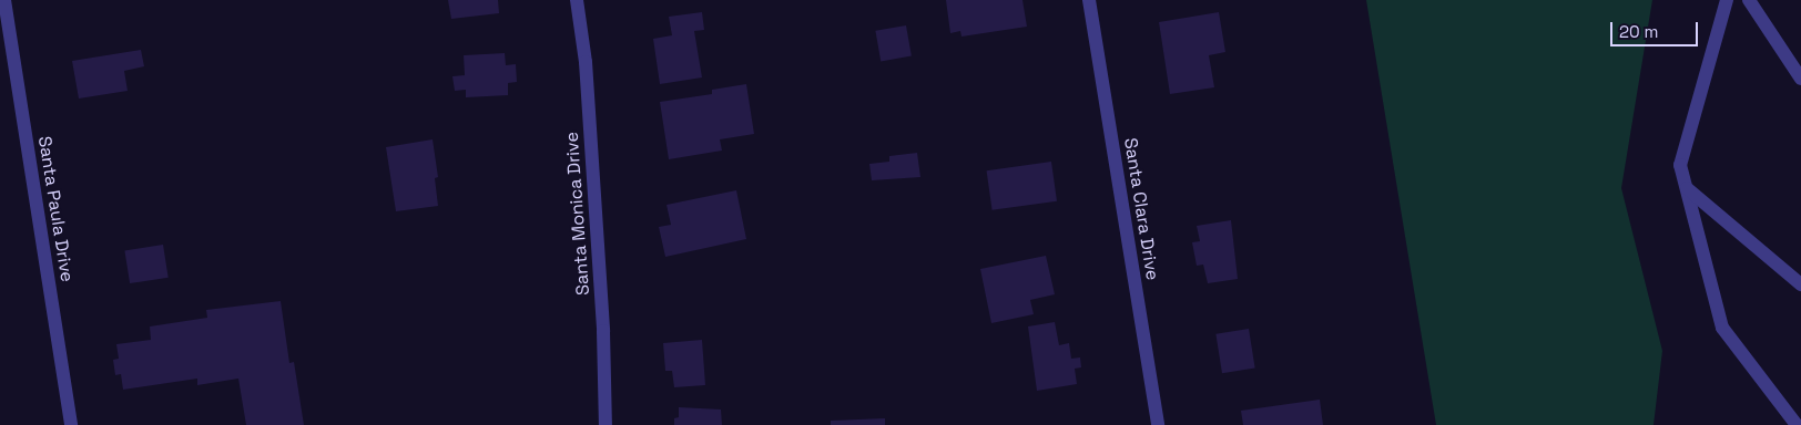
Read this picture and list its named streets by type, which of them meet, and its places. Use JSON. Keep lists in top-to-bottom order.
{
  "streets": {
    "street": ["Santa Paula Drive", "Santa Clara Drive", "Santa Monica Drive"]
  },
  "scale_bar": "20 m"
}
